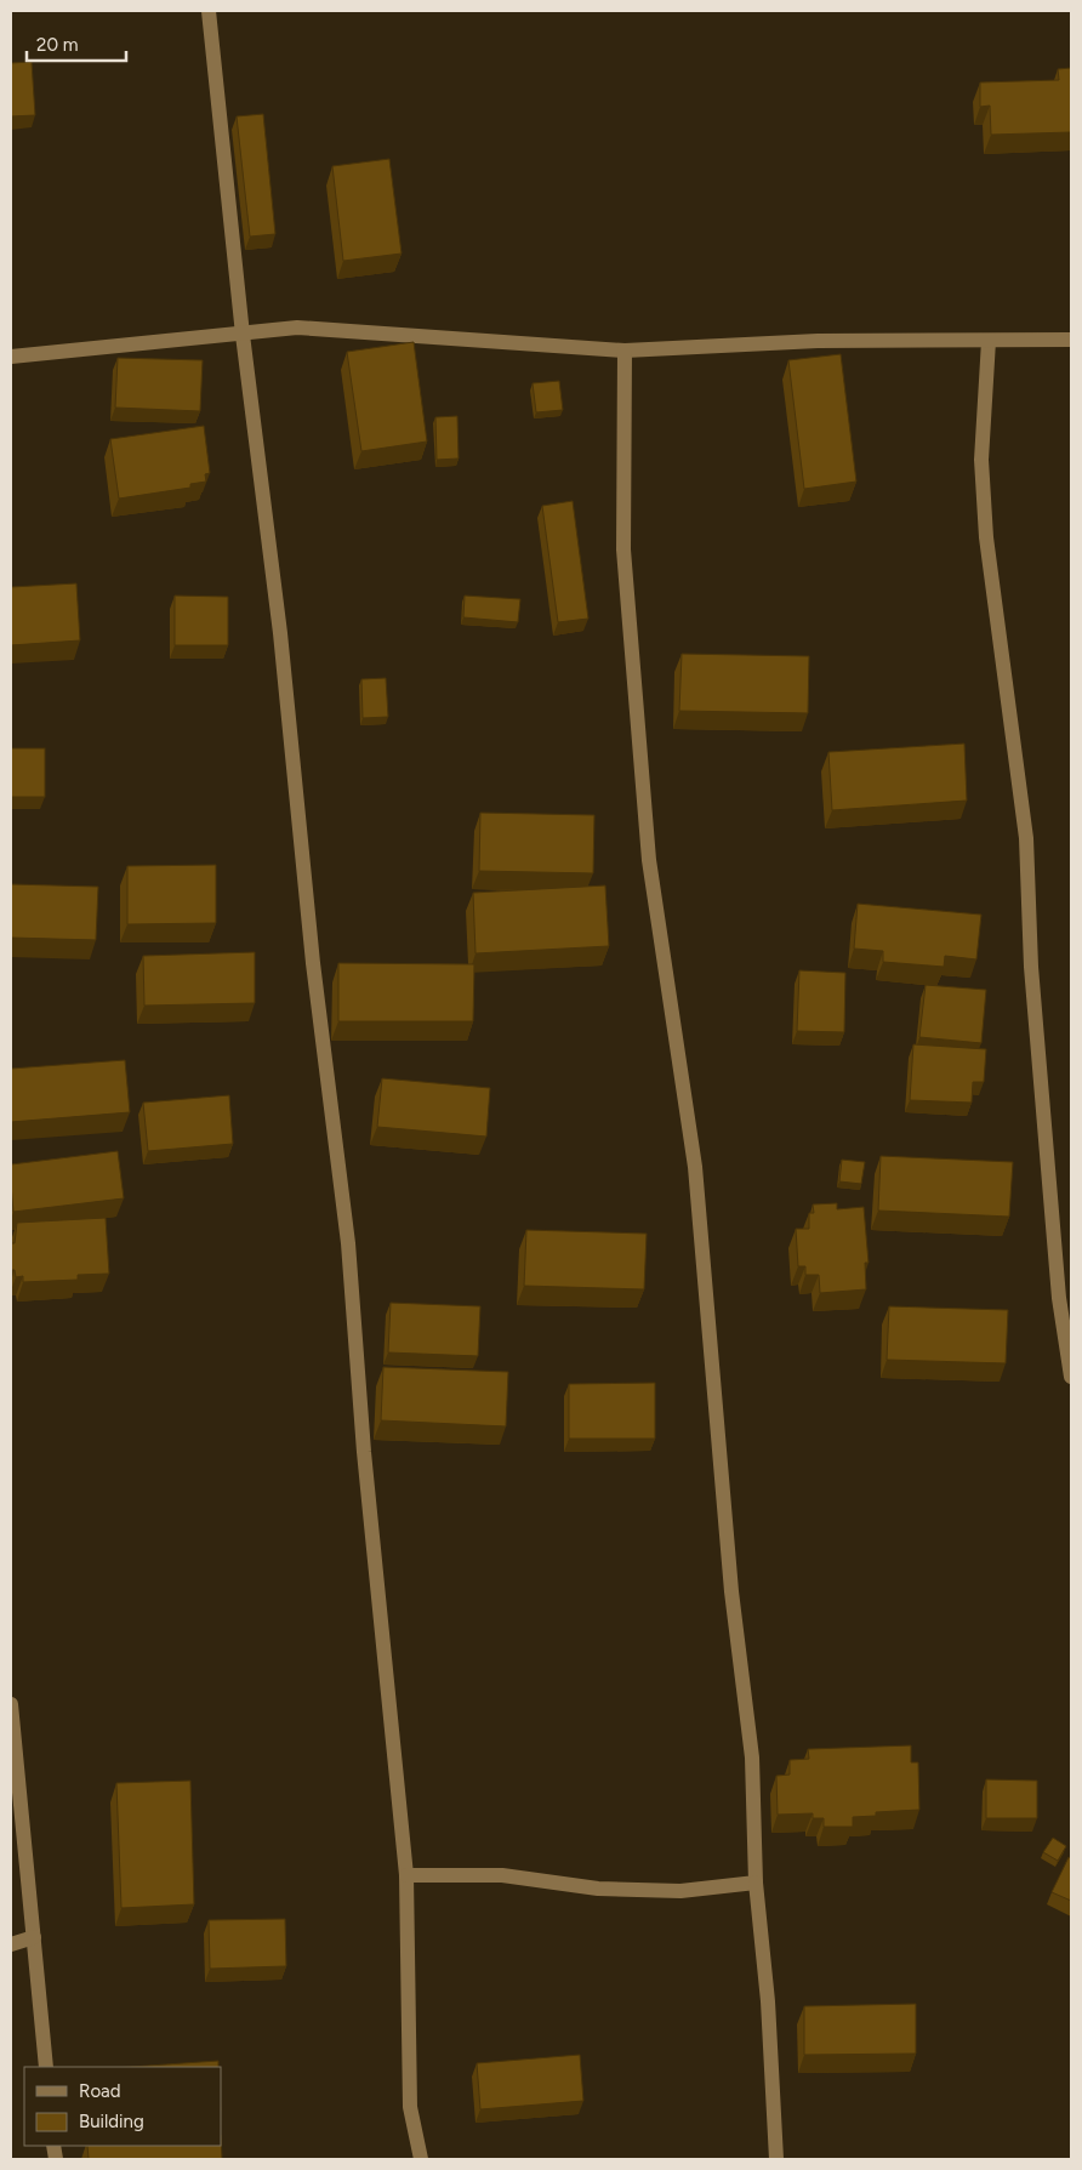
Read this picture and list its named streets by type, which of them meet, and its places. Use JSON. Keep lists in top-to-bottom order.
{
  "legend": ["Road", "Building"],
  "scale_bar": "20 m"
}
